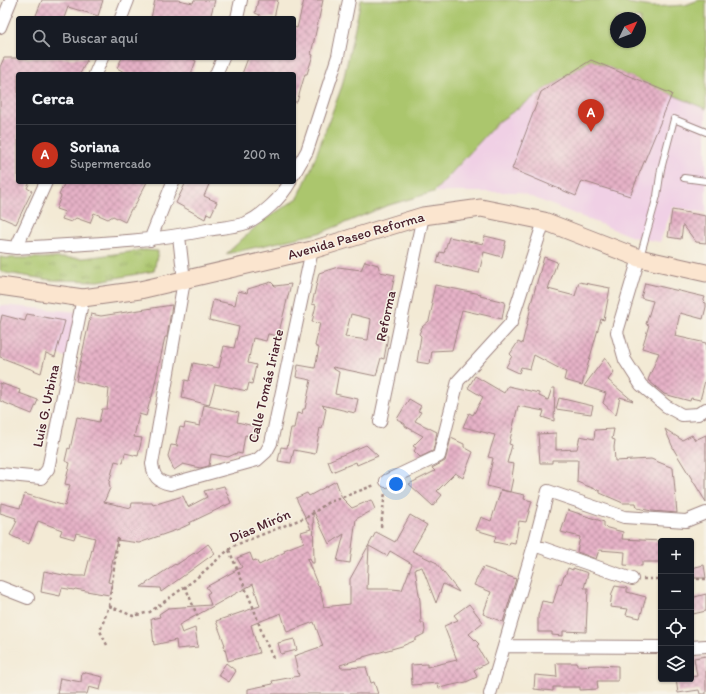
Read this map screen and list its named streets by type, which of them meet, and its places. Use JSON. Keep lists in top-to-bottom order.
{
  "streets": {
    "main road": ["Avenida Paseo Reforma"],
    "street": ["Reforma", "Calle Tomás Iriarte", "Luis G. Urbina"],
    "path": ["Días Mirón"]
  },
  "crossings": [
    ["Avenida Paseo Reforma", "Reforma"],
    ["Avenida Paseo Reforma", "Calle Tomás Iriarte"],
    ["Avenida Paseo Reforma", "Luis G. Urbina"]
  ],
  "north": "top right",
  "page": {
    "search": "Buscar aquí",
    "heading": "Cerca",
    "pins": "A",
    "list": [
      {
        "mark": "A",
        "name": "Soriana",
        "note": "Supermercado",
        "value": "200 m"
      }
    ],
    "map_buttons": ["+", "−"]
  }
}
